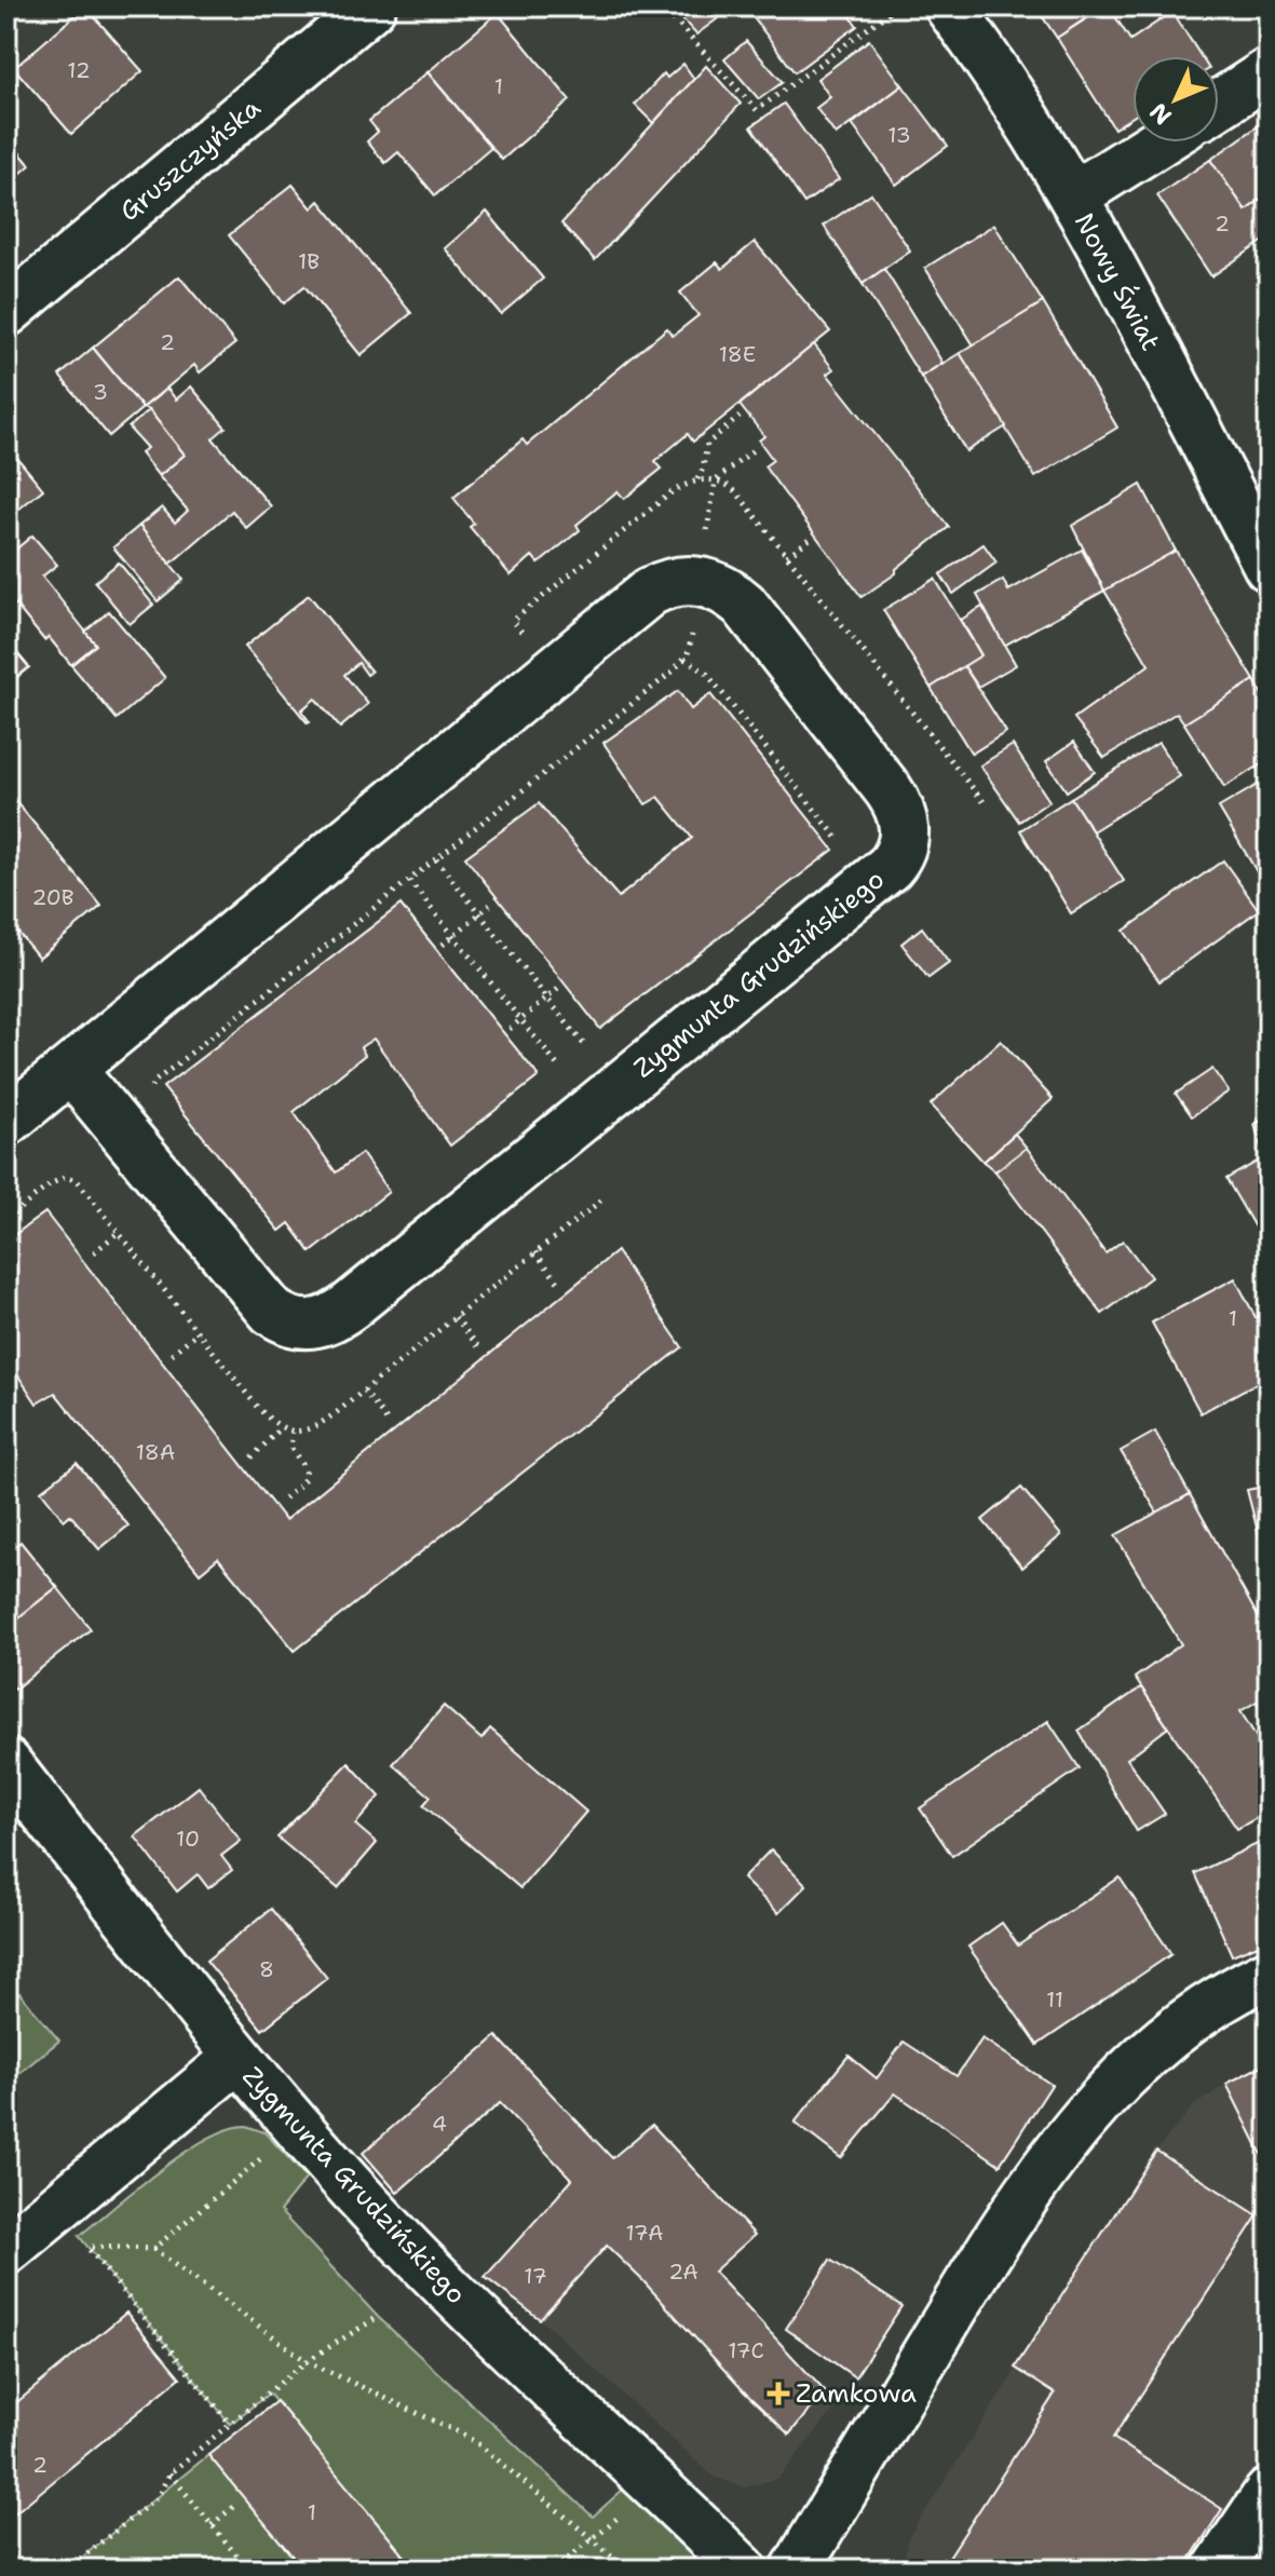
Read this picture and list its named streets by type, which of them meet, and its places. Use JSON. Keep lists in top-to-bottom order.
{
  "streets": {
    "street": ["Gruszczyńska", "Nowy Świat", "Zygmunta Grudzińskiego"]
  },
  "places": {
    "health": ["Zamkowa"]
  },
  "house_numbers": [
    "12",
    "1",
    "13",
    "2",
    "1B",
    "2",
    "18E",
    "3",
    "20B",
    "1",
    "18A",
    "10",
    "8",
    "11",
    "4",
    "17A",
    "2A",
    "17",
    "17C",
    "2",
    "1"
  ],
  "north": "bottom left"
}
